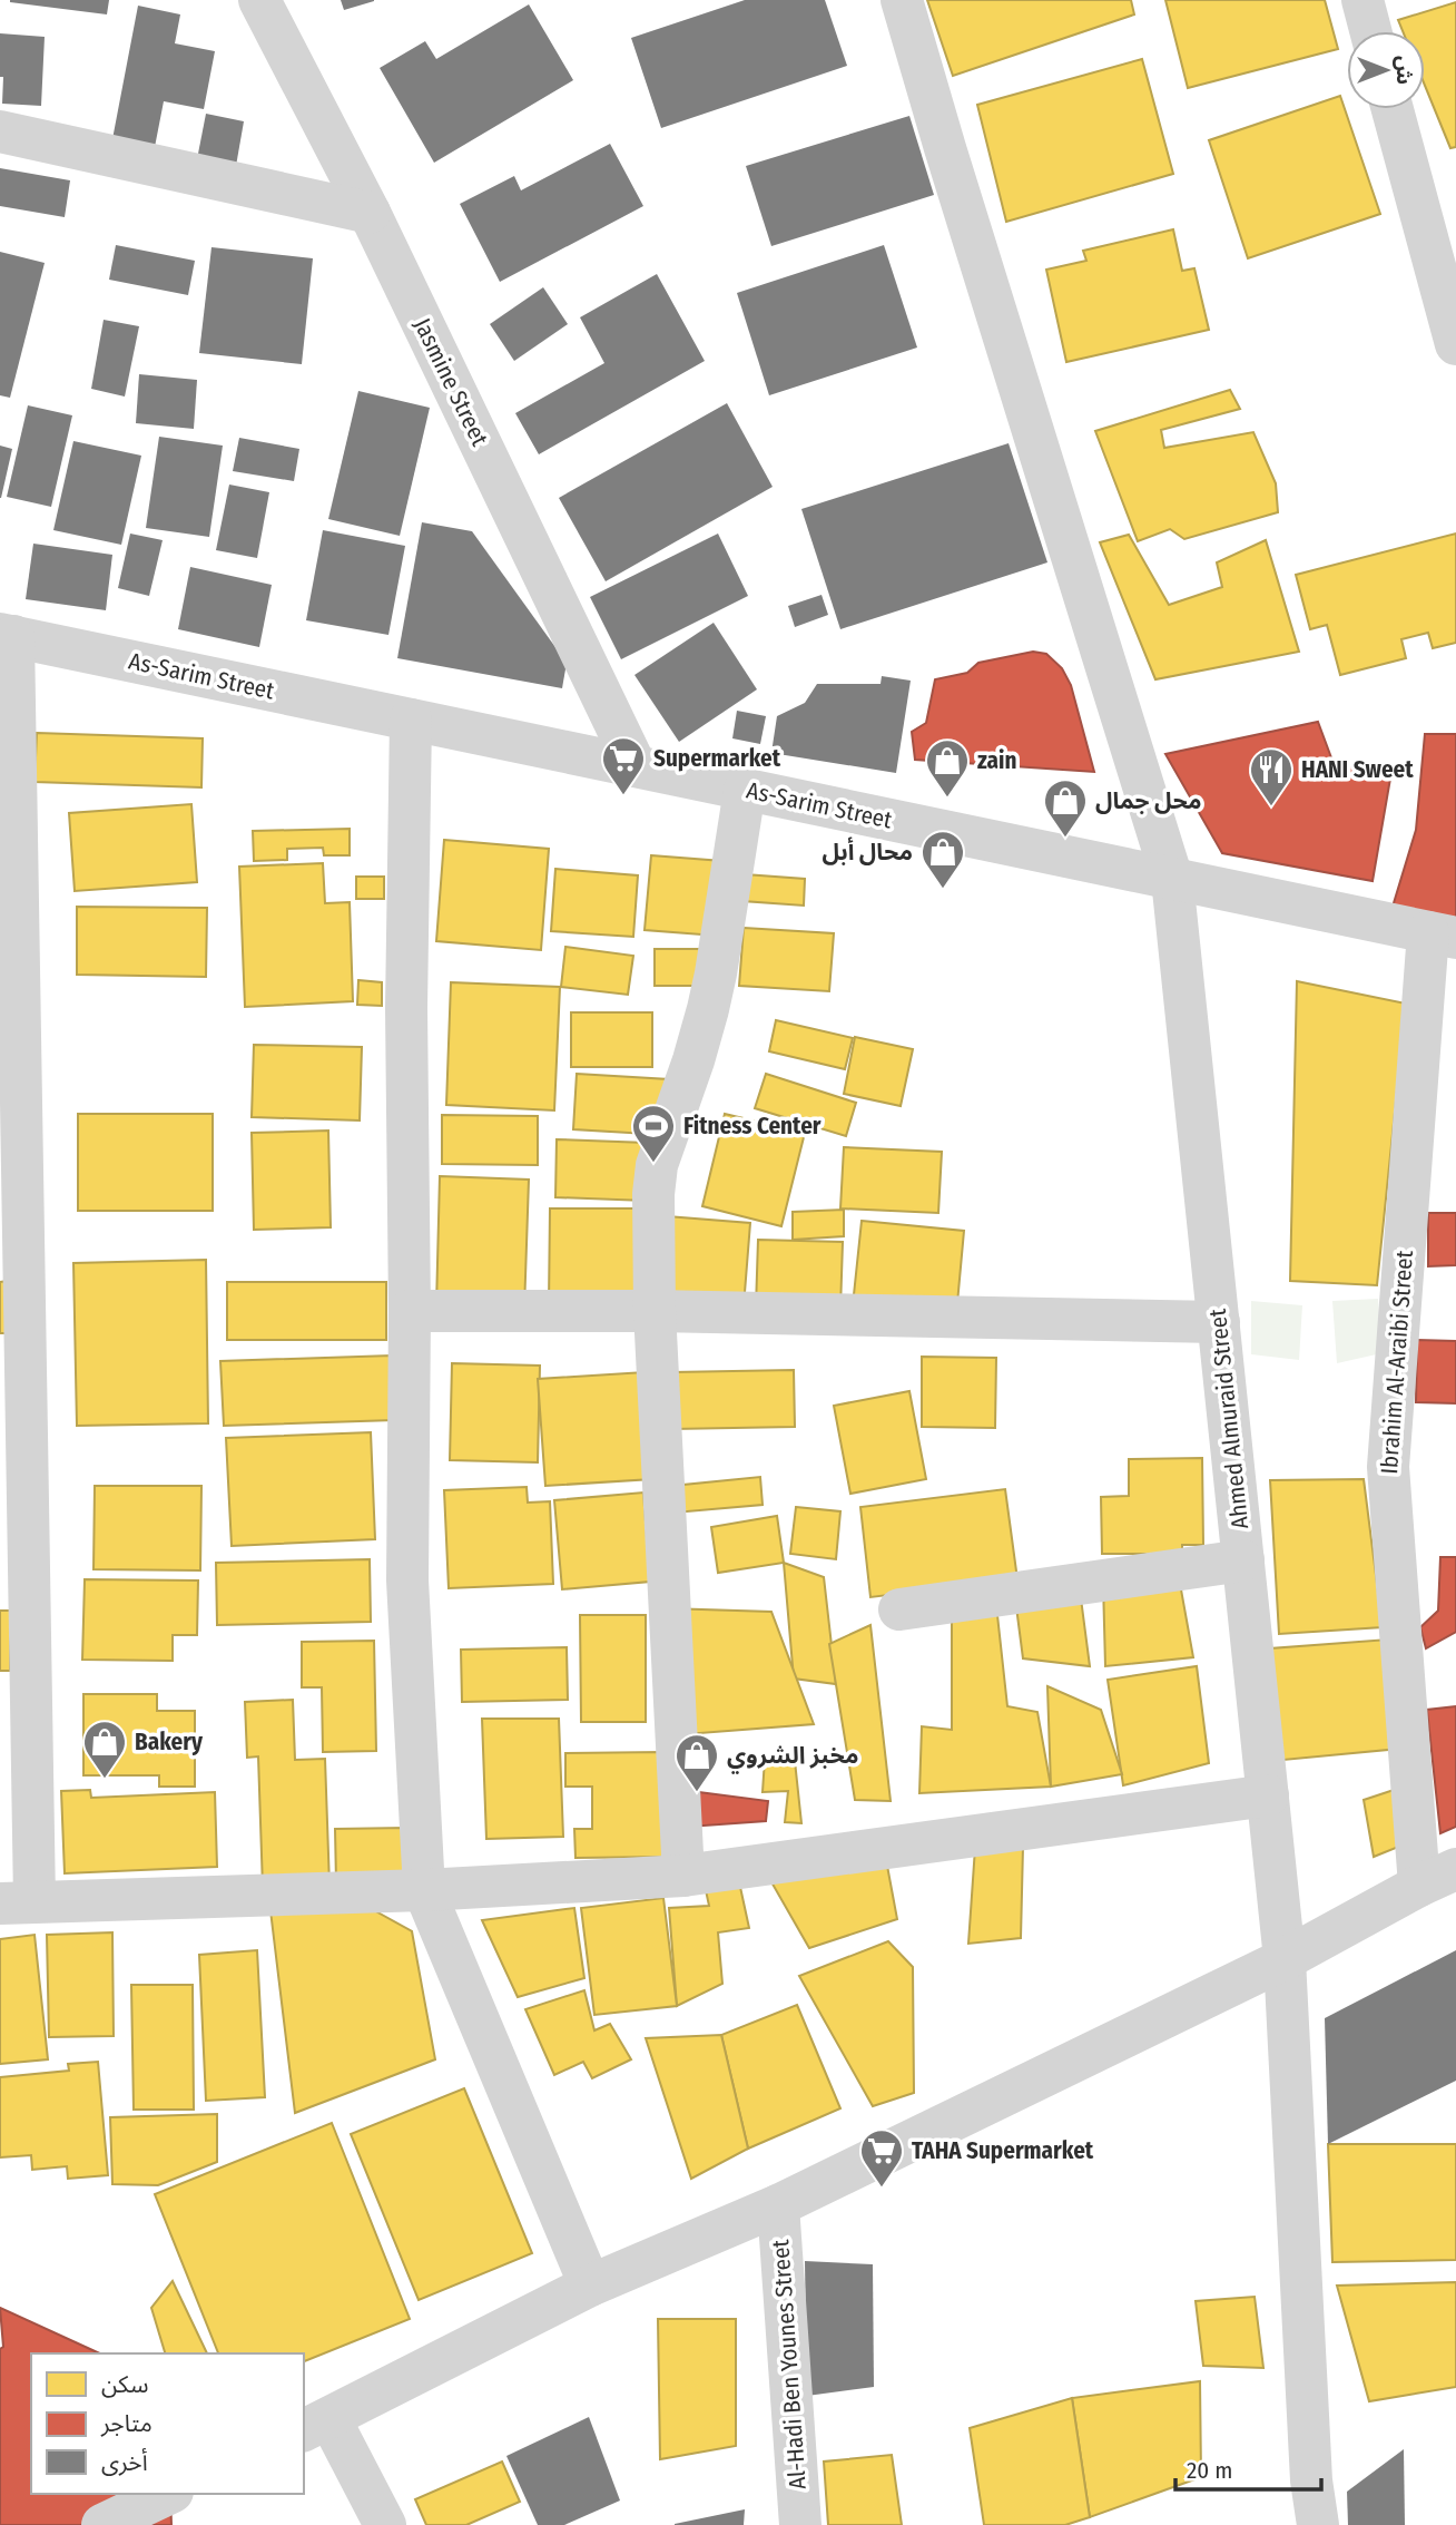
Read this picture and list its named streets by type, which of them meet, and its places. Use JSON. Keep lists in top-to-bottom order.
{
  "streets": {
    "street": [
      "Jasmine Street",
      "As-Sarim Street",
      "Ibrahim Al-Araibi Street",
      "Ahmed Almuraid Street",
      "Al-Hadi Ben Younes Street"
    ]
  },
  "crossings": [
    ["Jasmine Street", "As-Sarim Street"],
    ["As-Sarim Street", "Ibrahim Al-Araibi Street"],
    ["As-Sarim Street", "Ahmed Almuraid Street"]
  ],
  "places": {
    "supermarket": ["Supermarket", "TAHA Supermarket"],
    "shop": [
      "zain",
      "محل جمال",
      "محال أبل",
      "Bakery",
      "مخبز الشروي"
    ],
    "restaurant": ["HANI Sweet"],
    "sports": ["Fitness Center"]
  },
  "legend": ["سكن", "متاجر", "أخرى"],
  "scale_bar": "20 m",
  "north": "right"
}
